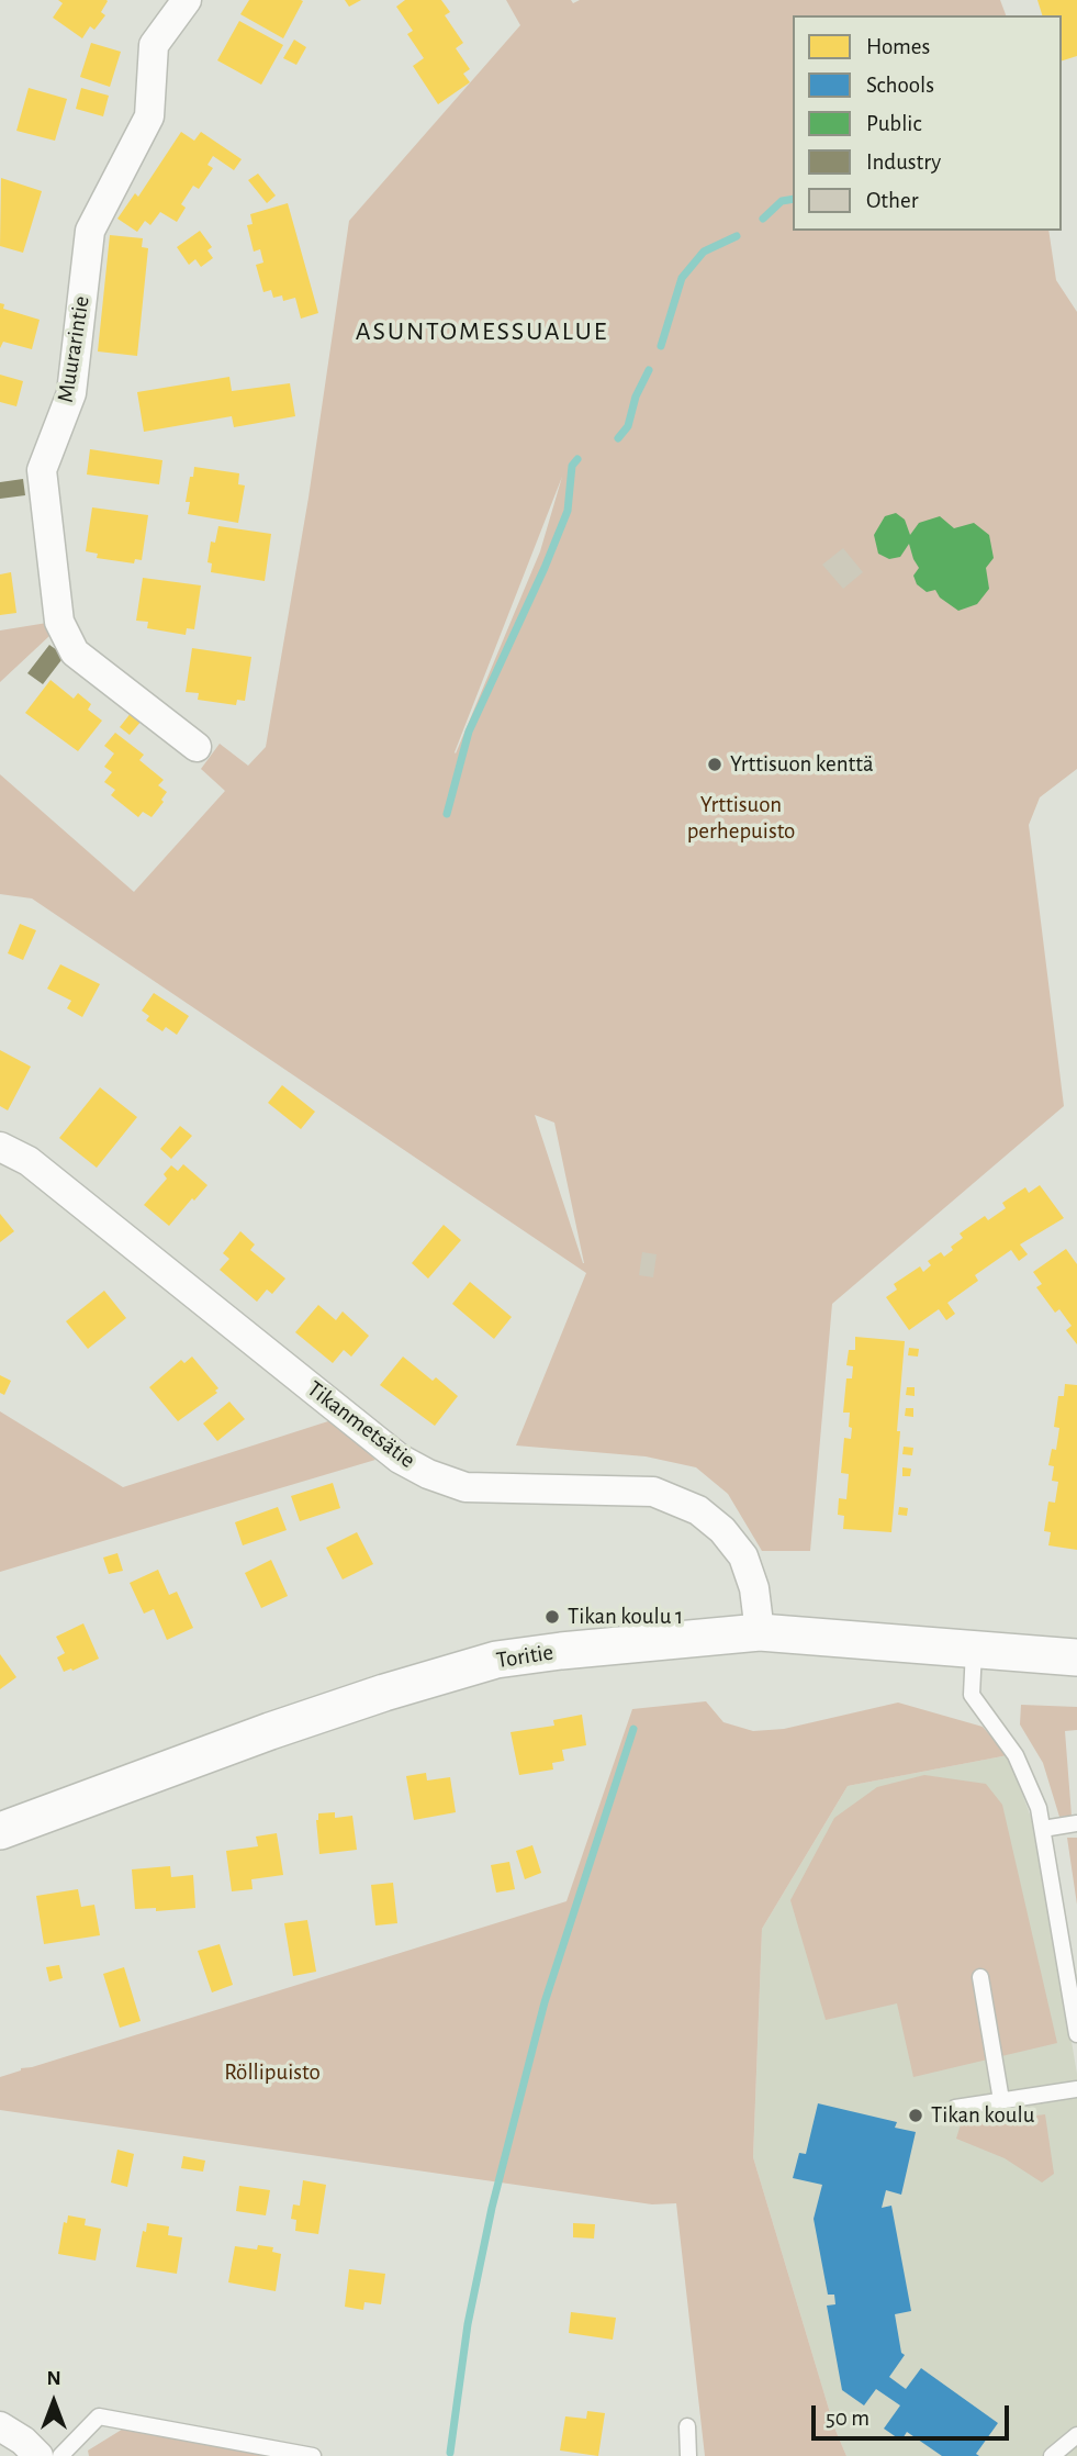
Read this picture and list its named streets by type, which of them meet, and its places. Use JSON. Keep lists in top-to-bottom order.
{
  "streets": {
    "street": ["Muurarintie", "Tikanmetsätie", "Toritie"]
  },
  "crossings": [
    ["Tikanmetsätie", "Toritie"]
  ],
  "districts": ["ASUNTOMESSUALUE"],
  "parks": ["Yrttisuon perhepuisto", "Röllipuisto"],
  "places": ["Yrttisuon kenttä", "Tikan koulu 1", "Tikan koulu"],
  "legend": [
    "Homes",
    "Schools",
    "Public",
    "Industry",
    "Other"
  ],
  "scale_bar": "50 m",
  "north": "top"
}
